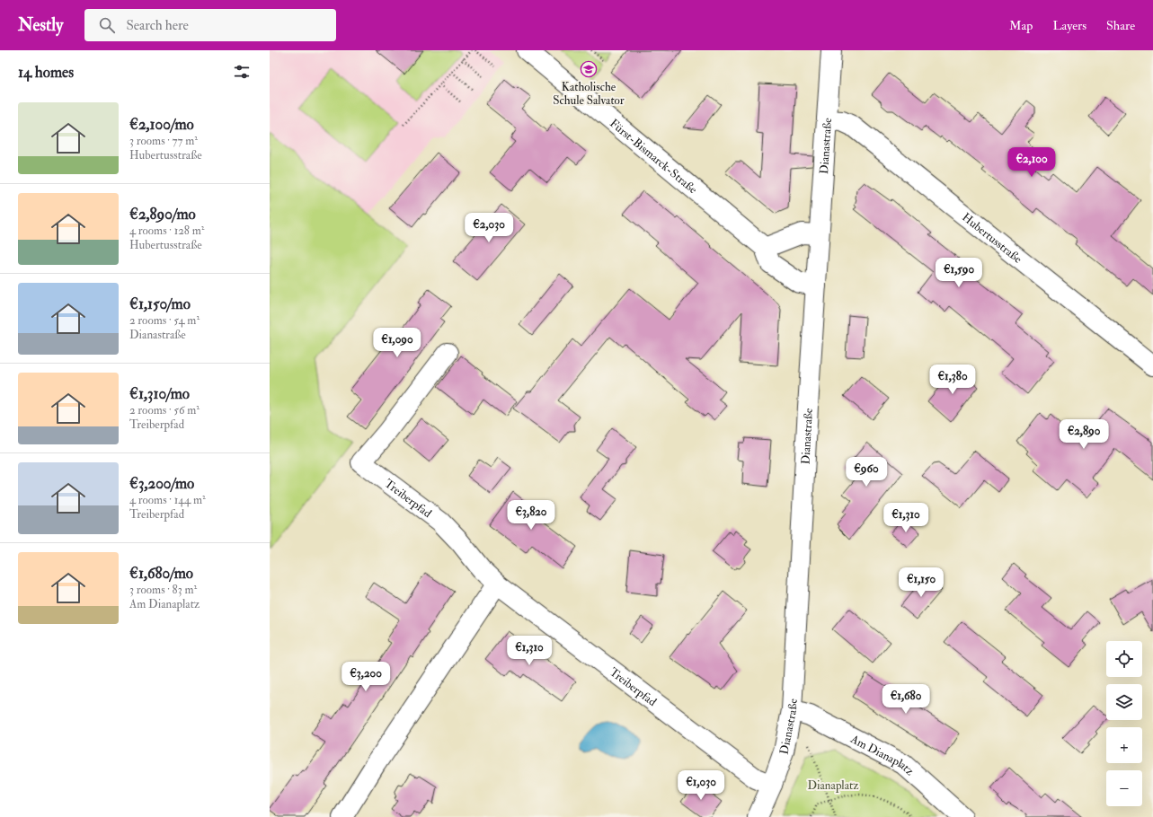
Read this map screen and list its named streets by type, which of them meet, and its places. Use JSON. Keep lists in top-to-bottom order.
{
  "streets": {
    "street": [
      "Dianastraße",
      "Fürst-Bismarck-Straße",
      "Hubertusstraße",
      "Treiberpfad",
      "Am Dianaplatz"
    ]
  },
  "crossings": [
    ["Dianastraße", "Fürst-Bismarck-Straße"],
    ["Dianastraße", "Hubertusstraße"],
    ["Dianastraße", "Treiberpfad"],
    ["Dianastraße", "Am Dianaplatz"]
  ],
  "parks": ["Dianaplatz"],
  "places": {
    "school or university": ["Katholische Schule Salvator"]
  },
  "page": {
    "header": "Nestly",
    "search": "Search here",
    "nav": ["Map", "Layers", "Share"],
    "heading": "14 homes",
    "list": [
      {
        "name": "€2,100/mo",
        "note": "3 rooms · 77 m² · Hubertusstraße"
      },
      {
        "name": "€2,890/mo",
        "note": "4 rooms · 128 m² · Hubertusstraße"
      },
      {
        "name": "€1,150/mo",
        "note": "2 rooms · 54 m² · Dianastraße"
      },
      {
        "name": "€1,310/mo",
        "note": "2 rooms · 56 m² · Treiberpfad"
      },
      {
        "name": "€3,200/mo",
        "note": "4 rooms · 144 m² · Treiberpfad"
      },
      {
        "name": "€1,680/mo",
        "note": "3 rooms · 83 m² · Am Dianaplatz"
      }
    ],
    "price": [
      "€2,100",
      "€2,030",
      "€1,590",
      "€1,090",
      "€1,380",
      "€2,890",
      "€960",
      "€3,820",
      "€1,310",
      "€1,150",
      "€1,310",
      "€3,200",
      "€1,680",
      "€1,030"
    ],
    "map_buttons": ["+", "−"]
  }
}
